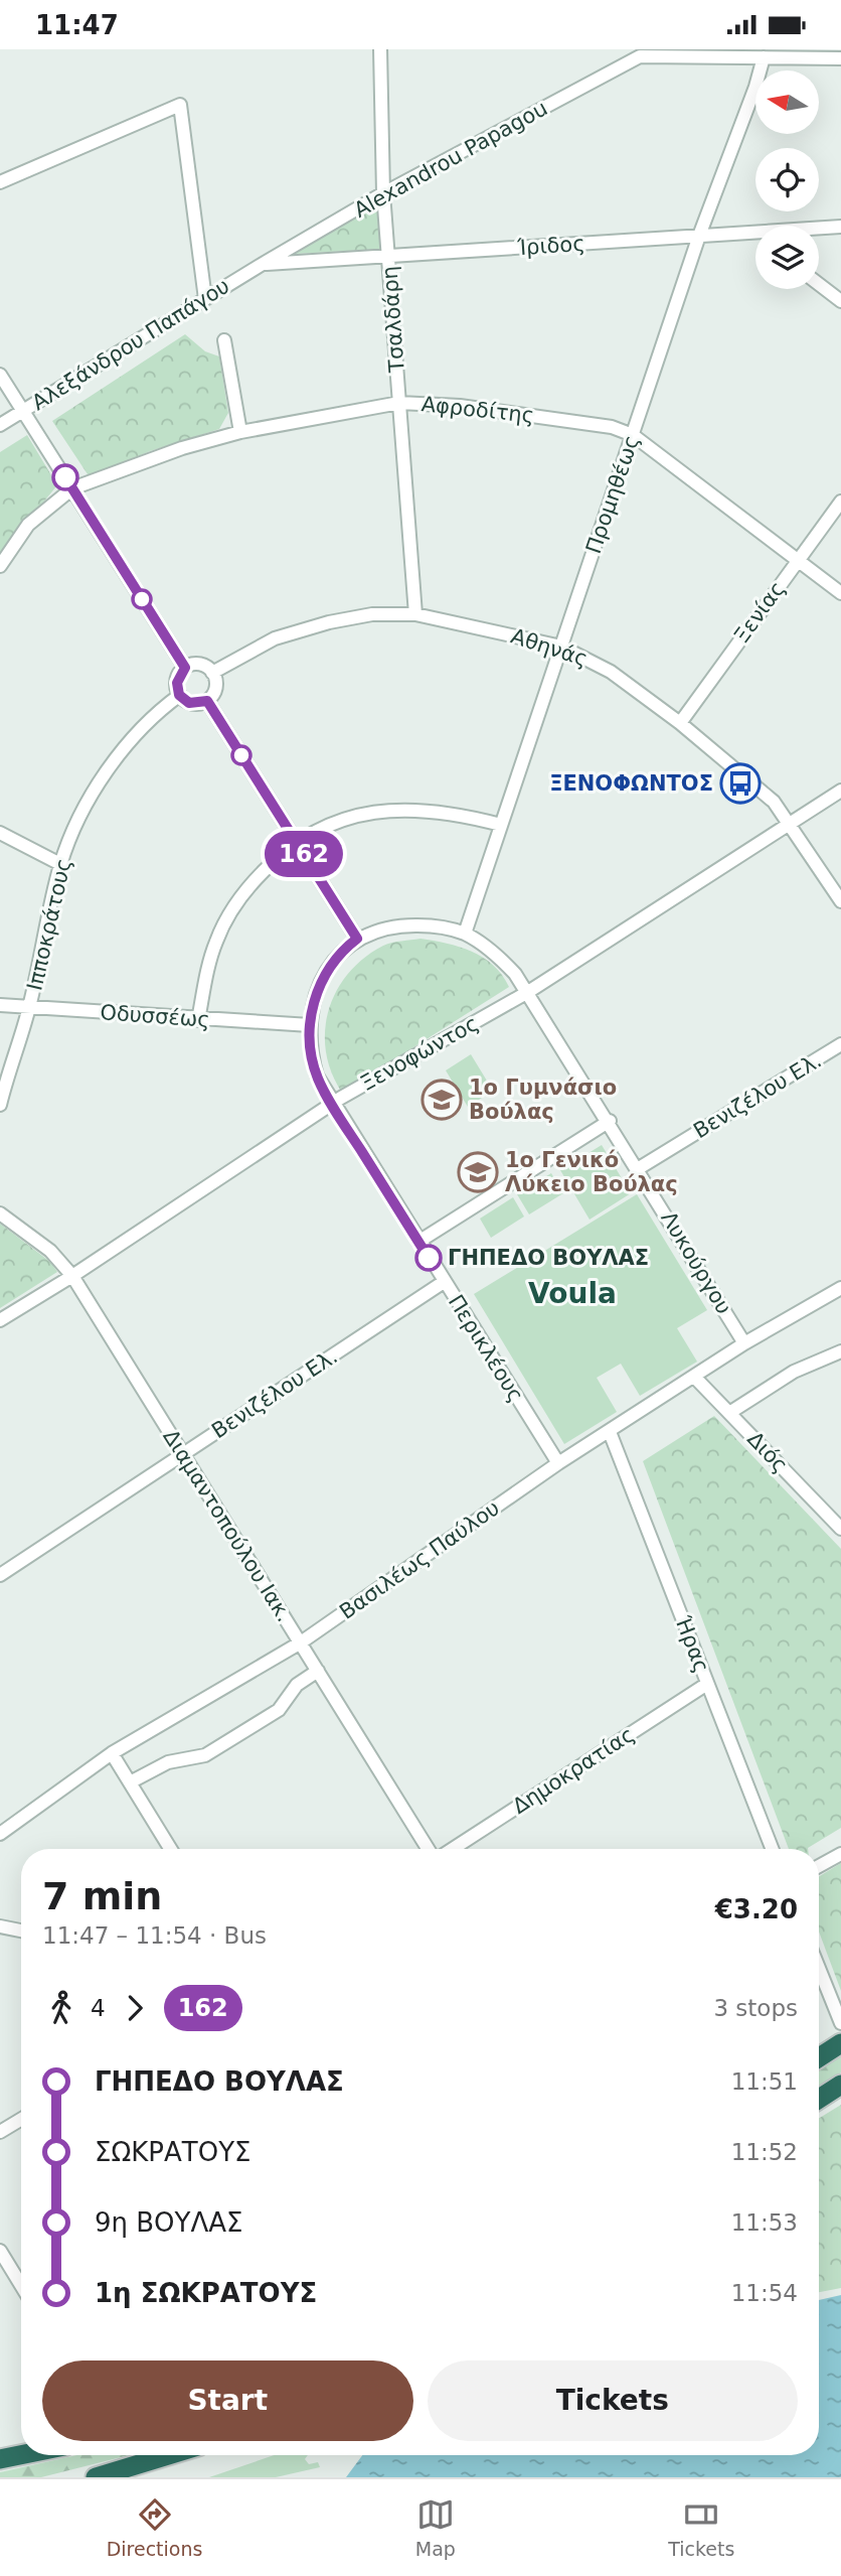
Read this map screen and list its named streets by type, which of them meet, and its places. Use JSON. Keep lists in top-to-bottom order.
{
  "streets": {
    "street": [
      "Alexandrou Papagou",
      "Ίριδος",
      "Τσαλδάρη",
      "Αλεξάνδρου Παπάγου",
      "Αφροδίτης",
      "Προμηθέως",
      "Ξενίας",
      "Αθηνάς",
      "Ιπποκράτους",
      "Οδυσσέως",
      "Ξενοφώντος",
      "Βενιζέλου Ελ.",
      "Λυκούργου",
      "Περικλέους",
      "Διός",
      "Διαμαντοπούλου Ιακ.",
      "Βασιλέως Παύλου",
      "Ήρας",
      "Δημοκρατίας"
    ]
  },
  "crossings": [
    ["Alexandrou Papagou", "Ίριδος"],
    ["Alexandrou Papagou", "Τσαλδάρη"],
    ["Alexandrou Papagou", "Αλεξάνδρου Παπάγου"],
    ["Alexandrou Papagou", "Προμηθέως"],
    ["Ίριδος", "Τσαλδάρη"],
    ["Ίριδος", "Αλεξάνδρου Παπάγου"],
    ["Ίριδος", "Προμηθέως"],
    ["Τσαλδάρη", "Αφροδίτης"],
    ["Τσαλδάρη", "Αθηνάς"],
    ["Αφροδίτης", "Προμηθέως"],
    ["Αφροδίτης", "Ξενίας"],
    ["Προμηθέως", "Αθηνάς"],
    ["Προμηθέως", "Λυκούργου"],
    ["Ξενίας", "Αθηνάς"],
    ["Αθηνάς", "Ιπποκράτους"],
    ["Αθηνάς", "Ξενοφώντος"],
    ["Ιπποκράτους", "Οδυσσέως"],
    ["Οδυσσέως", "Περικλέους"],
    ["Ξενοφώντος", "Λυκούργου"],
    ["Ξενοφώντος", "Περικλέους"],
    ["Ξενοφώντος", "Διαμαντοπούλου Ιακ."],
    ["Βενιζέλου Ελ.", "Λυκούργου"],
    ["Βενιζέλου Ελ.", "Περικλέους"],
    ["Βενιζέλου Ελ.", "Διαμαντοπούλου Ιακ."],
    ["Λυκούργου", "Περικλέους"],
    ["Λυκούργου", "Βασιλέως Παύλου"],
    ["Περικλέους", "Βασιλέως Παύλου"],
    ["Διός", "Βασιλέως Παύλου"],
    ["Διαμαντοπούλου Ιακ.", "Βασιλέως Παύλου"],
    ["Βασιλέως Παύλου", "Ήρας"],
    ["Ήρας", "Δημοκρατίας"]
  ],
  "districts": ["Voula"],
  "places": {
    "bus stop": ["ΞΕΝΟΦΩΝΤΟΣ"],
    "school or university": ["1ο Γυμνάσιο Βούλας", "1ο Γενικό Λύκειο Βούλας"],
    "other": ["ΓΗΠΕΔΟ ΒΟΥΛΑΣ"]
  },
  "lines": ["bus line 162"],
  "north": "left",
  "page": {
    "status": "11:47",
    "on_map": "162",
    "heading": ["7 min", "11:47 – 11:54 · Bus", "€3.20"],
    "legs": ["4", "162", "3 stops"],
    "list": [
      {
        "name": "ΓΗΠΕΔΟ ΒΟΥΛΑΣ",
        "value": "11:51"
      },
      {
        "name": "ΣΩΚΡΑΤΟΥΣ",
        "value": "11:52"
      },
      {
        "name": "9η ΒΟΥΛΑΣ",
        "value": "11:53"
      },
      {
        "name": "1η ΣΩΚΡΑΤΟΥΣ",
        "value": "11:54"
      }
    ],
    "buttons": ["Start", "Tickets"],
    "tabs": ["Directions", "Map", "Tickets"]
  }
}
